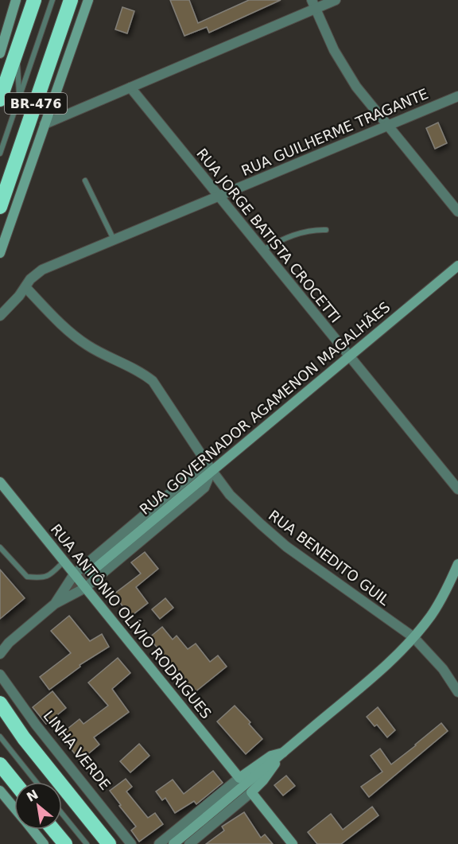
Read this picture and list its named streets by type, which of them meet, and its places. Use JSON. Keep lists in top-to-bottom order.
{
  "streets": {
    "highway": ["BR-476"],
    "street": [
      "RUA GUILHERME TRAGANTE",
      "RUA JORGE BATISTA CROCETTI",
      "RUA GOVERNADOR AGAMENON MAGALHÃES",
      "RUA BENEDITO GUIL",
      "RUA ANTÔNIO OLÍVIO RODRIGUES",
      "LINHA VERDE"
    ]
  },
  "crossings": [
    ["RUA GUILHERME TRAGANTE", "RUA JORGE BATISTA CROCETTI"],
    ["RUA GUILHERME TRAGANTE", "RUA BENEDITO GUIL"],
    ["RUA JORGE BATISTA CROCETTI", "RUA GOVERNADOR AGAMENON MAGALHÃES"],
    ["RUA GOVERNADOR AGAMENON MAGALHÃES", "RUA BENEDITO GUIL"]
  ],
  "north": "top left"
}
